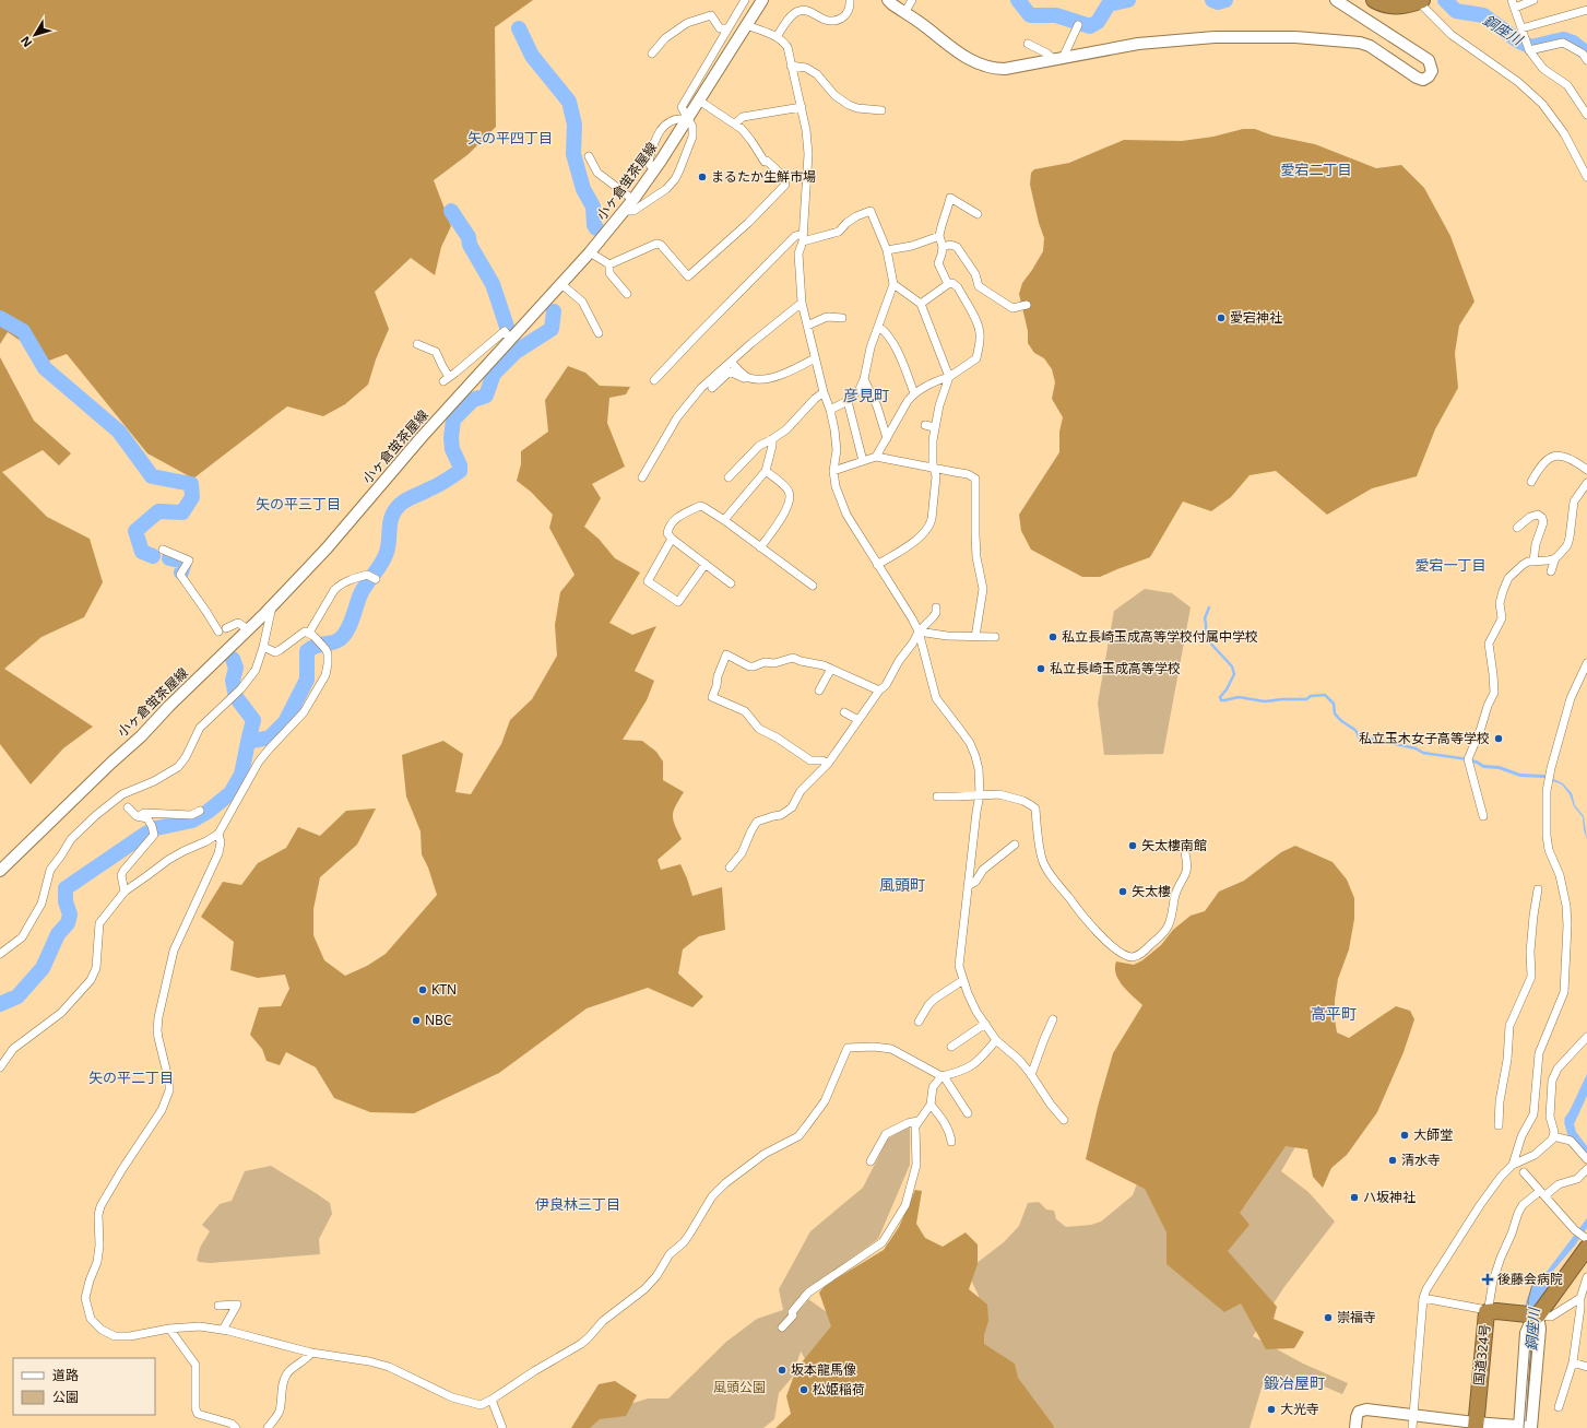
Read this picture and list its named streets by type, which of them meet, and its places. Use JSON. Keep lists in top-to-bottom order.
{
  "streets": {
    "highway": ["国道324号"],
    "street": ["小ヶ倉蛍茶屋線"]
  },
  "districts": [
    "矢の平四丁目",
    "愛宕二丁目",
    "彦見町",
    "矢の平三丁目",
    "愛宕一丁目",
    "風頭町",
    "高平町",
    "矢の平二丁目",
    "伊良林三丁目",
    "鍛冶屋町"
  ],
  "water": ["銅座川"],
  "parks": ["風頭公園"],
  "places": {
    "other": [
      "まるたか生鮮市場",
      "愛宕神社",
      "私立長崎玉成高等学校付属中学校",
      "私立長崎玉成高等学校",
      "私立玉木女子高等学校",
      "矢太樓南館",
      "矢太樓",
      "KTN",
      "NBC",
      "大師堂",
      "清水寺",
      "ハ坂神社",
      "崇福寺",
      "坂本龍馬像",
      "松姫稲荷",
      "大光寺"
    ],
    "health": ["後藤会病院"]
  },
  "legend": ["道路", "公園"],
  "north": "bottom left"
}
